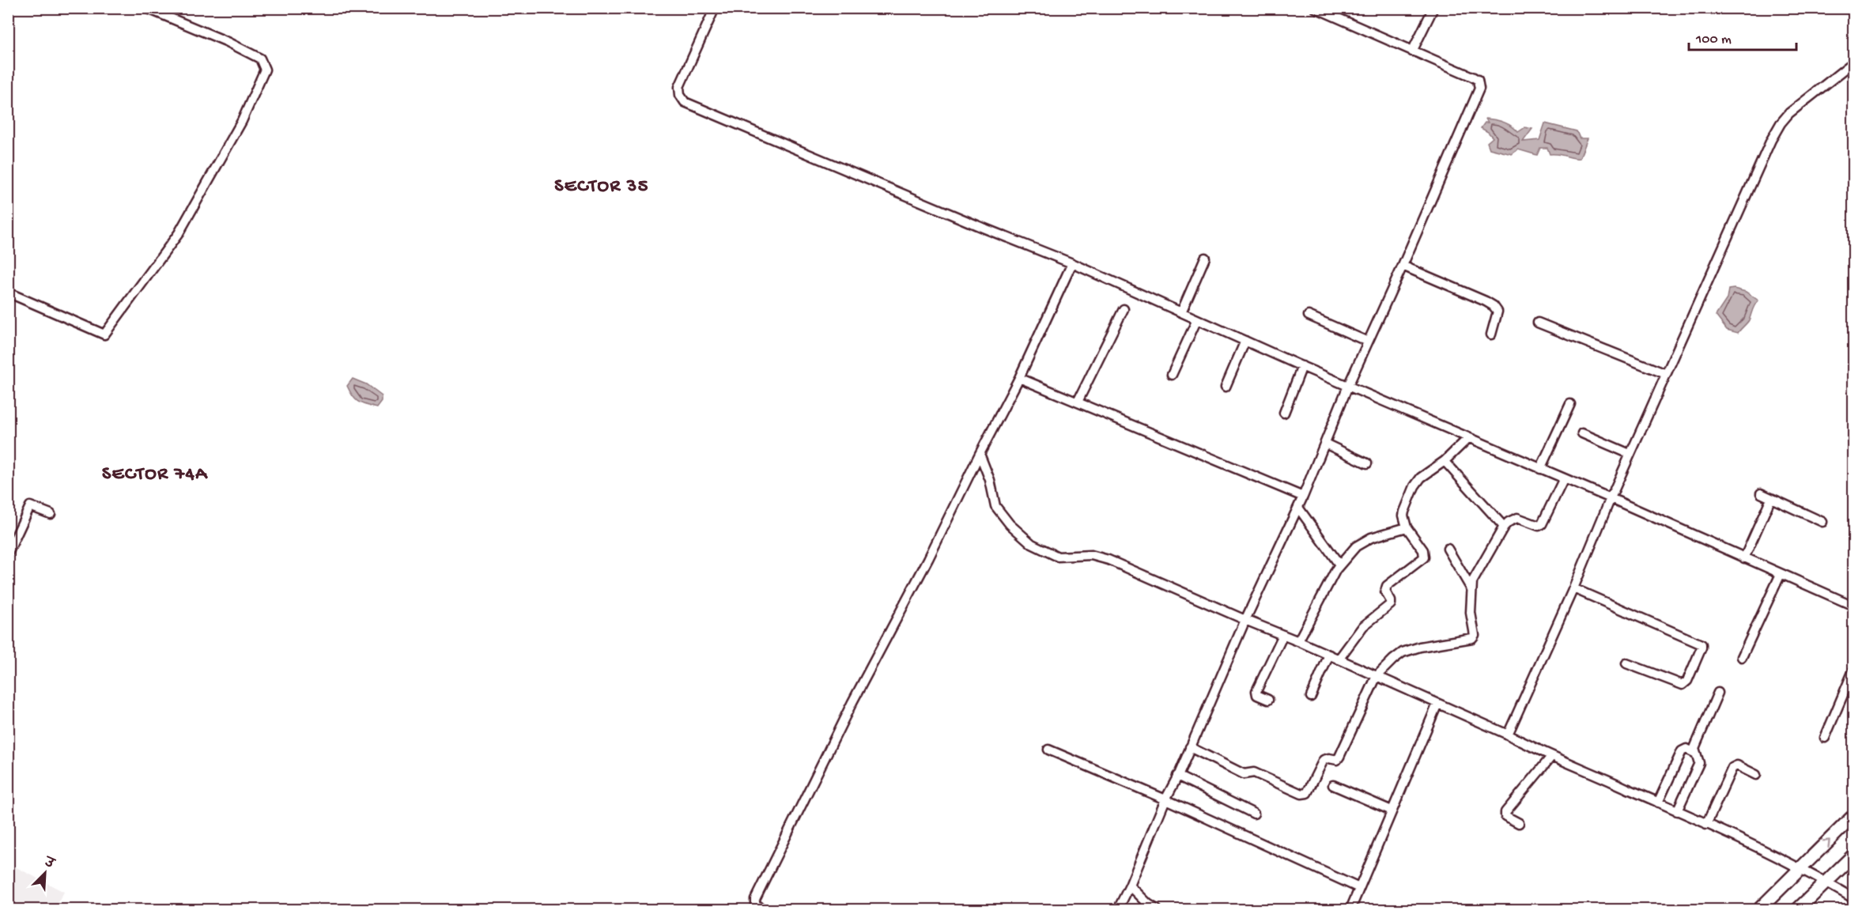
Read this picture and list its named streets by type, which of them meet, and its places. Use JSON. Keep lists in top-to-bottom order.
{
  "districts": ["SECTOR 35", "SECTOR 74A"],
  "scale_bar": "100 m",
  "north": "top right"
}
